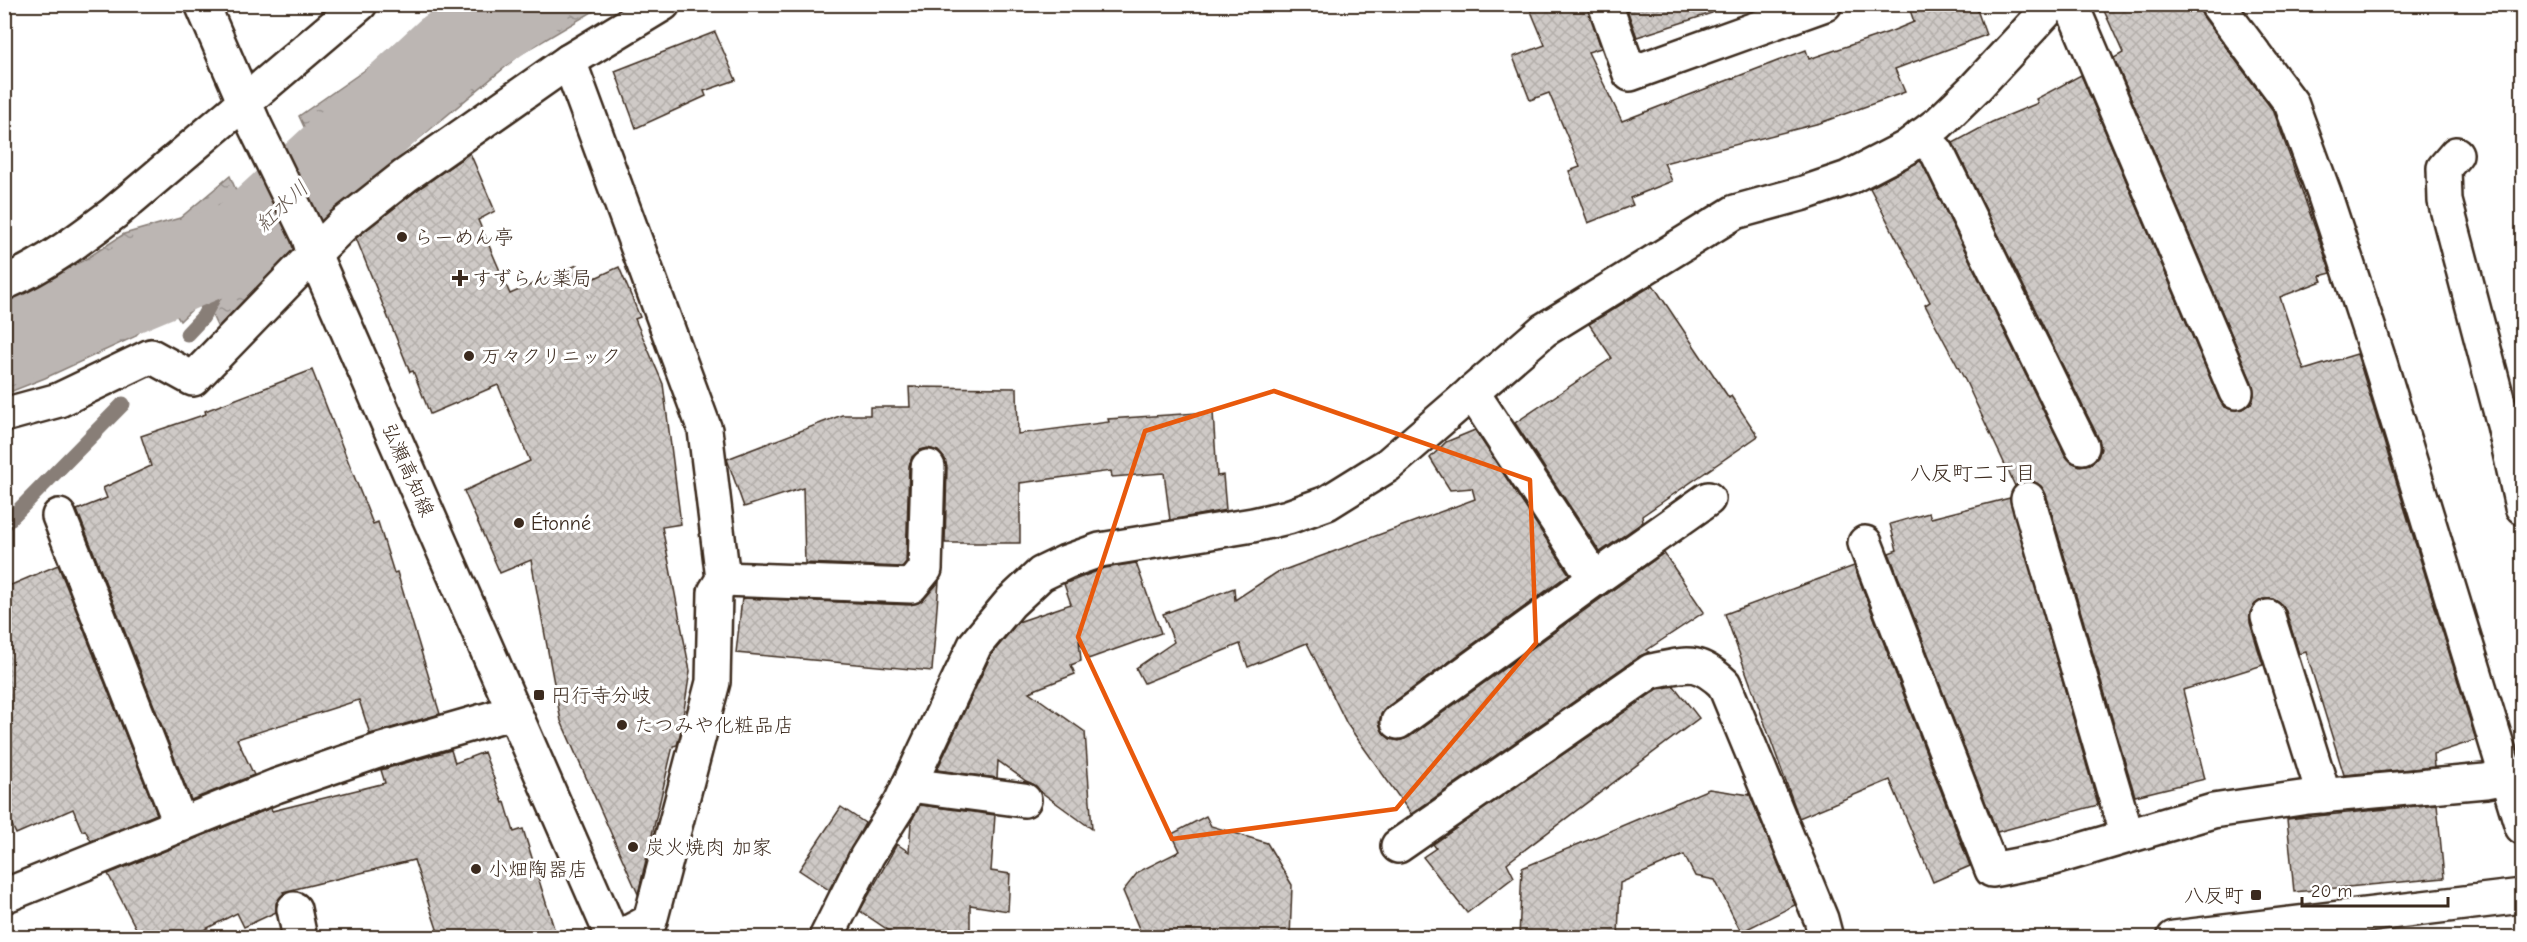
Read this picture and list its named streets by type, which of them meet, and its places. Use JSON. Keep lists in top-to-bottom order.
{
  "streets": {
    "street": ["弘瀬高知線"]
  },
  "districts": ["八反町二丁目"],
  "water": ["紅水川"],
  "places": {
    "other": [
      "らーめん亭",
      "万々クリニック",
      "Étonné",
      "たつみや化粧品店",
      "炭火焼肉 加家",
      "小畑陶器店"
    ],
    "health": ["すずらん薬局"],
    "transit": ["円行寺分岐", "八反町"]
  },
  "scale_bar": "20 m"
}
